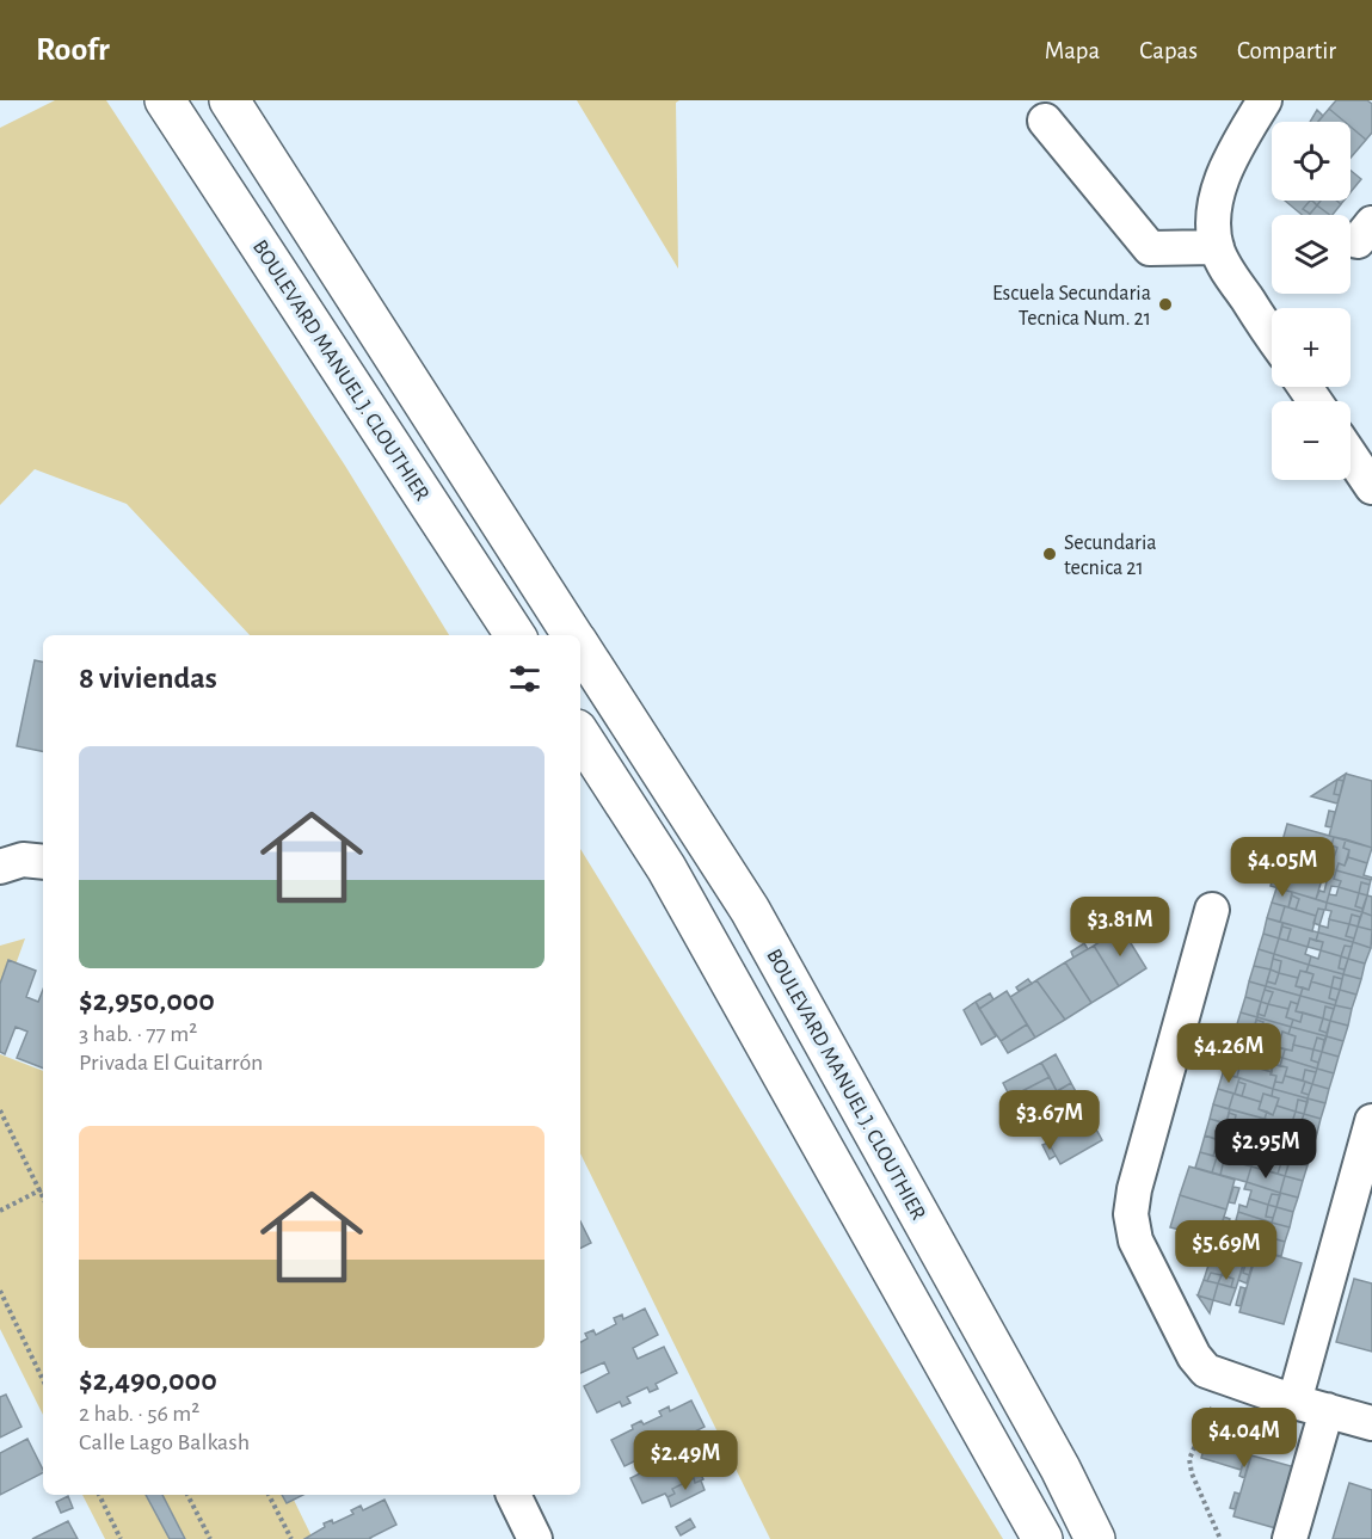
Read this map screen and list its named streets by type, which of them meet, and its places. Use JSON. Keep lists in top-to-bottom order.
{
  "streets": {
    "main road": ["BOULEVARD MANUEL J. CLOUTHIER"]
  },
  "places": ["Escuela Secundaria Tecnica Num. 21", "Secundaria tecnica 21"],
  "page": {
    "header": "Roofr",
    "nav": ["Mapa", "Capas", "Compartir"],
    "map_buttons": ["+", "−"],
    "heading": "8 viviendas",
    "list": [
      {
        "name": "$2,950,000",
        "note": "3 hab. · 77 m² · Privada El Guitarrón"
      },
      {
        "name": "$2,490,000",
        "note": "2 hab. · 56 m² · Calle Lago Balkash"
      }
    ],
    "price": [
      "$4.05M",
      "$3.81M",
      "$4.26M",
      "$3.67M",
      "$2.95M",
      "$5.69M",
      "$4.04M",
      "$2.49M"
    ]
  }
}
